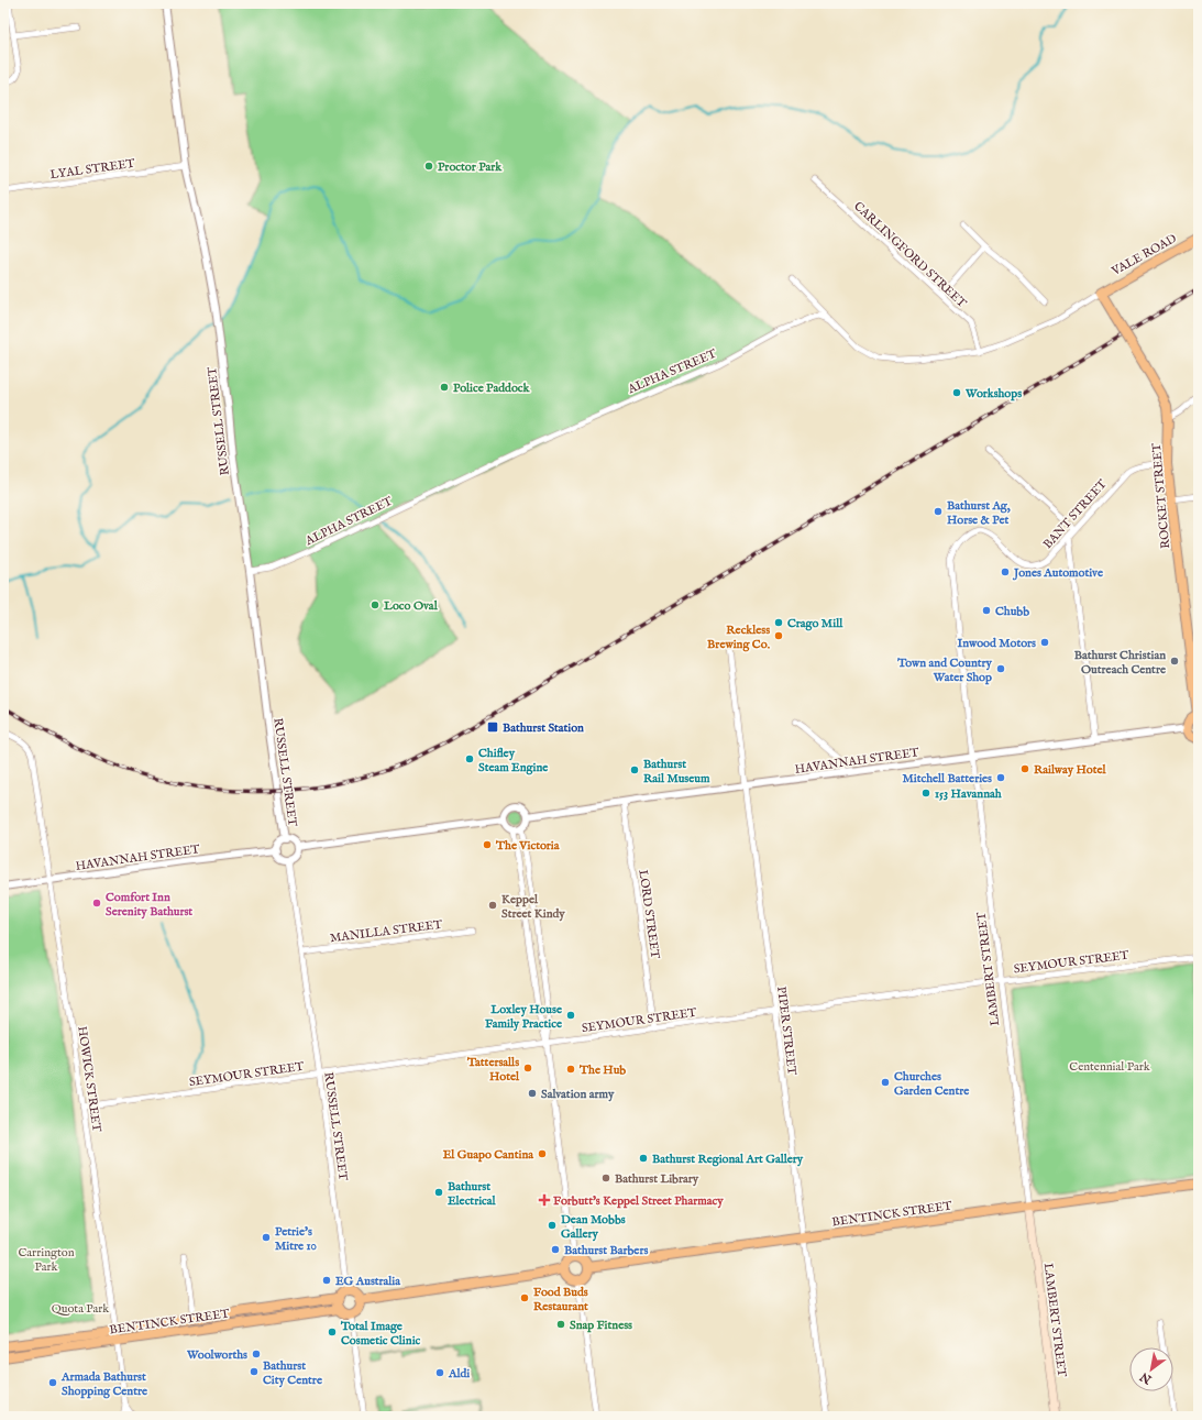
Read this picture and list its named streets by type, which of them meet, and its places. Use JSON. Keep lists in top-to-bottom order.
{
  "streets": {
    "main road": [
      "VALE ROAD",
      "ROCKET STREET",
      "LAMBERT STREET",
      "BENTINCK STREET"
    ],
    "street": [
      "LYAL STREET",
      "CARLINGFORD STREET",
      "ALPHA STREET",
      "RUSSELL STREET",
      "BANT STREET",
      "HAVANNAH STREET",
      "LORD STREET",
      "MANILLA STREET",
      "SEYMOUR STREET",
      "PIPER STREET",
      "HOWICK STREET"
    ]
  },
  "crossings": [
    ["LYAL STREET", "RUSSELL STREET"],
    ["VALE ROAD", "ROCKET STREET"],
    ["ALPHA STREET", "RUSSELL STREET"],
    ["RUSSELL STREET", "HAVANNAH STREET"],
    ["RUSSELL STREET", "MANILLA STREET"],
    ["RUSSELL STREET", "SEYMOUR STREET"],
    ["RUSSELL STREET", "BENTINCK STREET"],
    ["ROCKET STREET", "BANT STREET"],
    ["BANT STREET", "LAMBERT STREET"],
    ["HAVANNAH STREET", "LORD STREET"],
    ["HAVANNAH STREET", "LAMBERT STREET"],
    ["HAVANNAH STREET", "PIPER STREET"],
    ["HAVANNAH STREET", "HOWICK STREET"],
    ["LORD STREET", "SEYMOUR STREET"],
    ["SEYMOUR STREET", "LAMBERT STREET"],
    ["SEYMOUR STREET", "PIPER STREET"],
    ["SEYMOUR STREET", "HOWICK STREET"],
    ["LAMBERT STREET", "BENTINCK STREET"],
    ["PIPER STREET", "BENTINCK STREET"],
    ["HOWICK STREET", "BENTINCK STREET"]
  ],
  "parks": ["Centennial Park", "Carrington Park", "Quota Park"],
  "places": {
    "other": [
      "Proctor Park",
      "Police Paddock",
      "Workshops",
      "Bathurst Ag, Horse & Pet",
      "Jones Automotive",
      "Loco Oval",
      "Chubb",
      "Crago Mill",
      "Reckless Brewing Co.",
      "Inwood Motors",
      "Bathurst Christian Outreach Centre",
      "Town and Country Water Shop",
      "Chifley Steam Engine",
      "Railway Hotel",
      "Bathurst Rail Museum",
      "Mitchell Batteries",
      "153 Havannah",
      "The Victoria",
      "Comfort Inn Serenity Bathurst",
      "Keppel Street Kindy",
      "Loxley House Family Practice",
      "Tattersalls Hotel",
      "The Hub",
      "Churches Garden Centre",
      "Salvation army",
      "El Guapo Cantina",
      "Bathurst Regional Art Gallery",
      "Bathurst Library",
      "Bathurst Electrical",
      "Dean Mobbs Gallery",
      "Petrie's Mitre 10",
      "Bathurst Barbers",
      "EG Australia",
      "Food Buds Restaurant",
      "Snap Fitness",
      "Total Image Cosmetic Clinic",
      "Woolworths",
      "Bathurst City Centre",
      "Aldi",
      "Armada Bathurst Shopping Centre"
    ],
    "transit": ["Bathurst Station"],
    "health": ["Forbutt's Keppel Street Pharmacy"]
  },
  "north": "bottom left"
}
